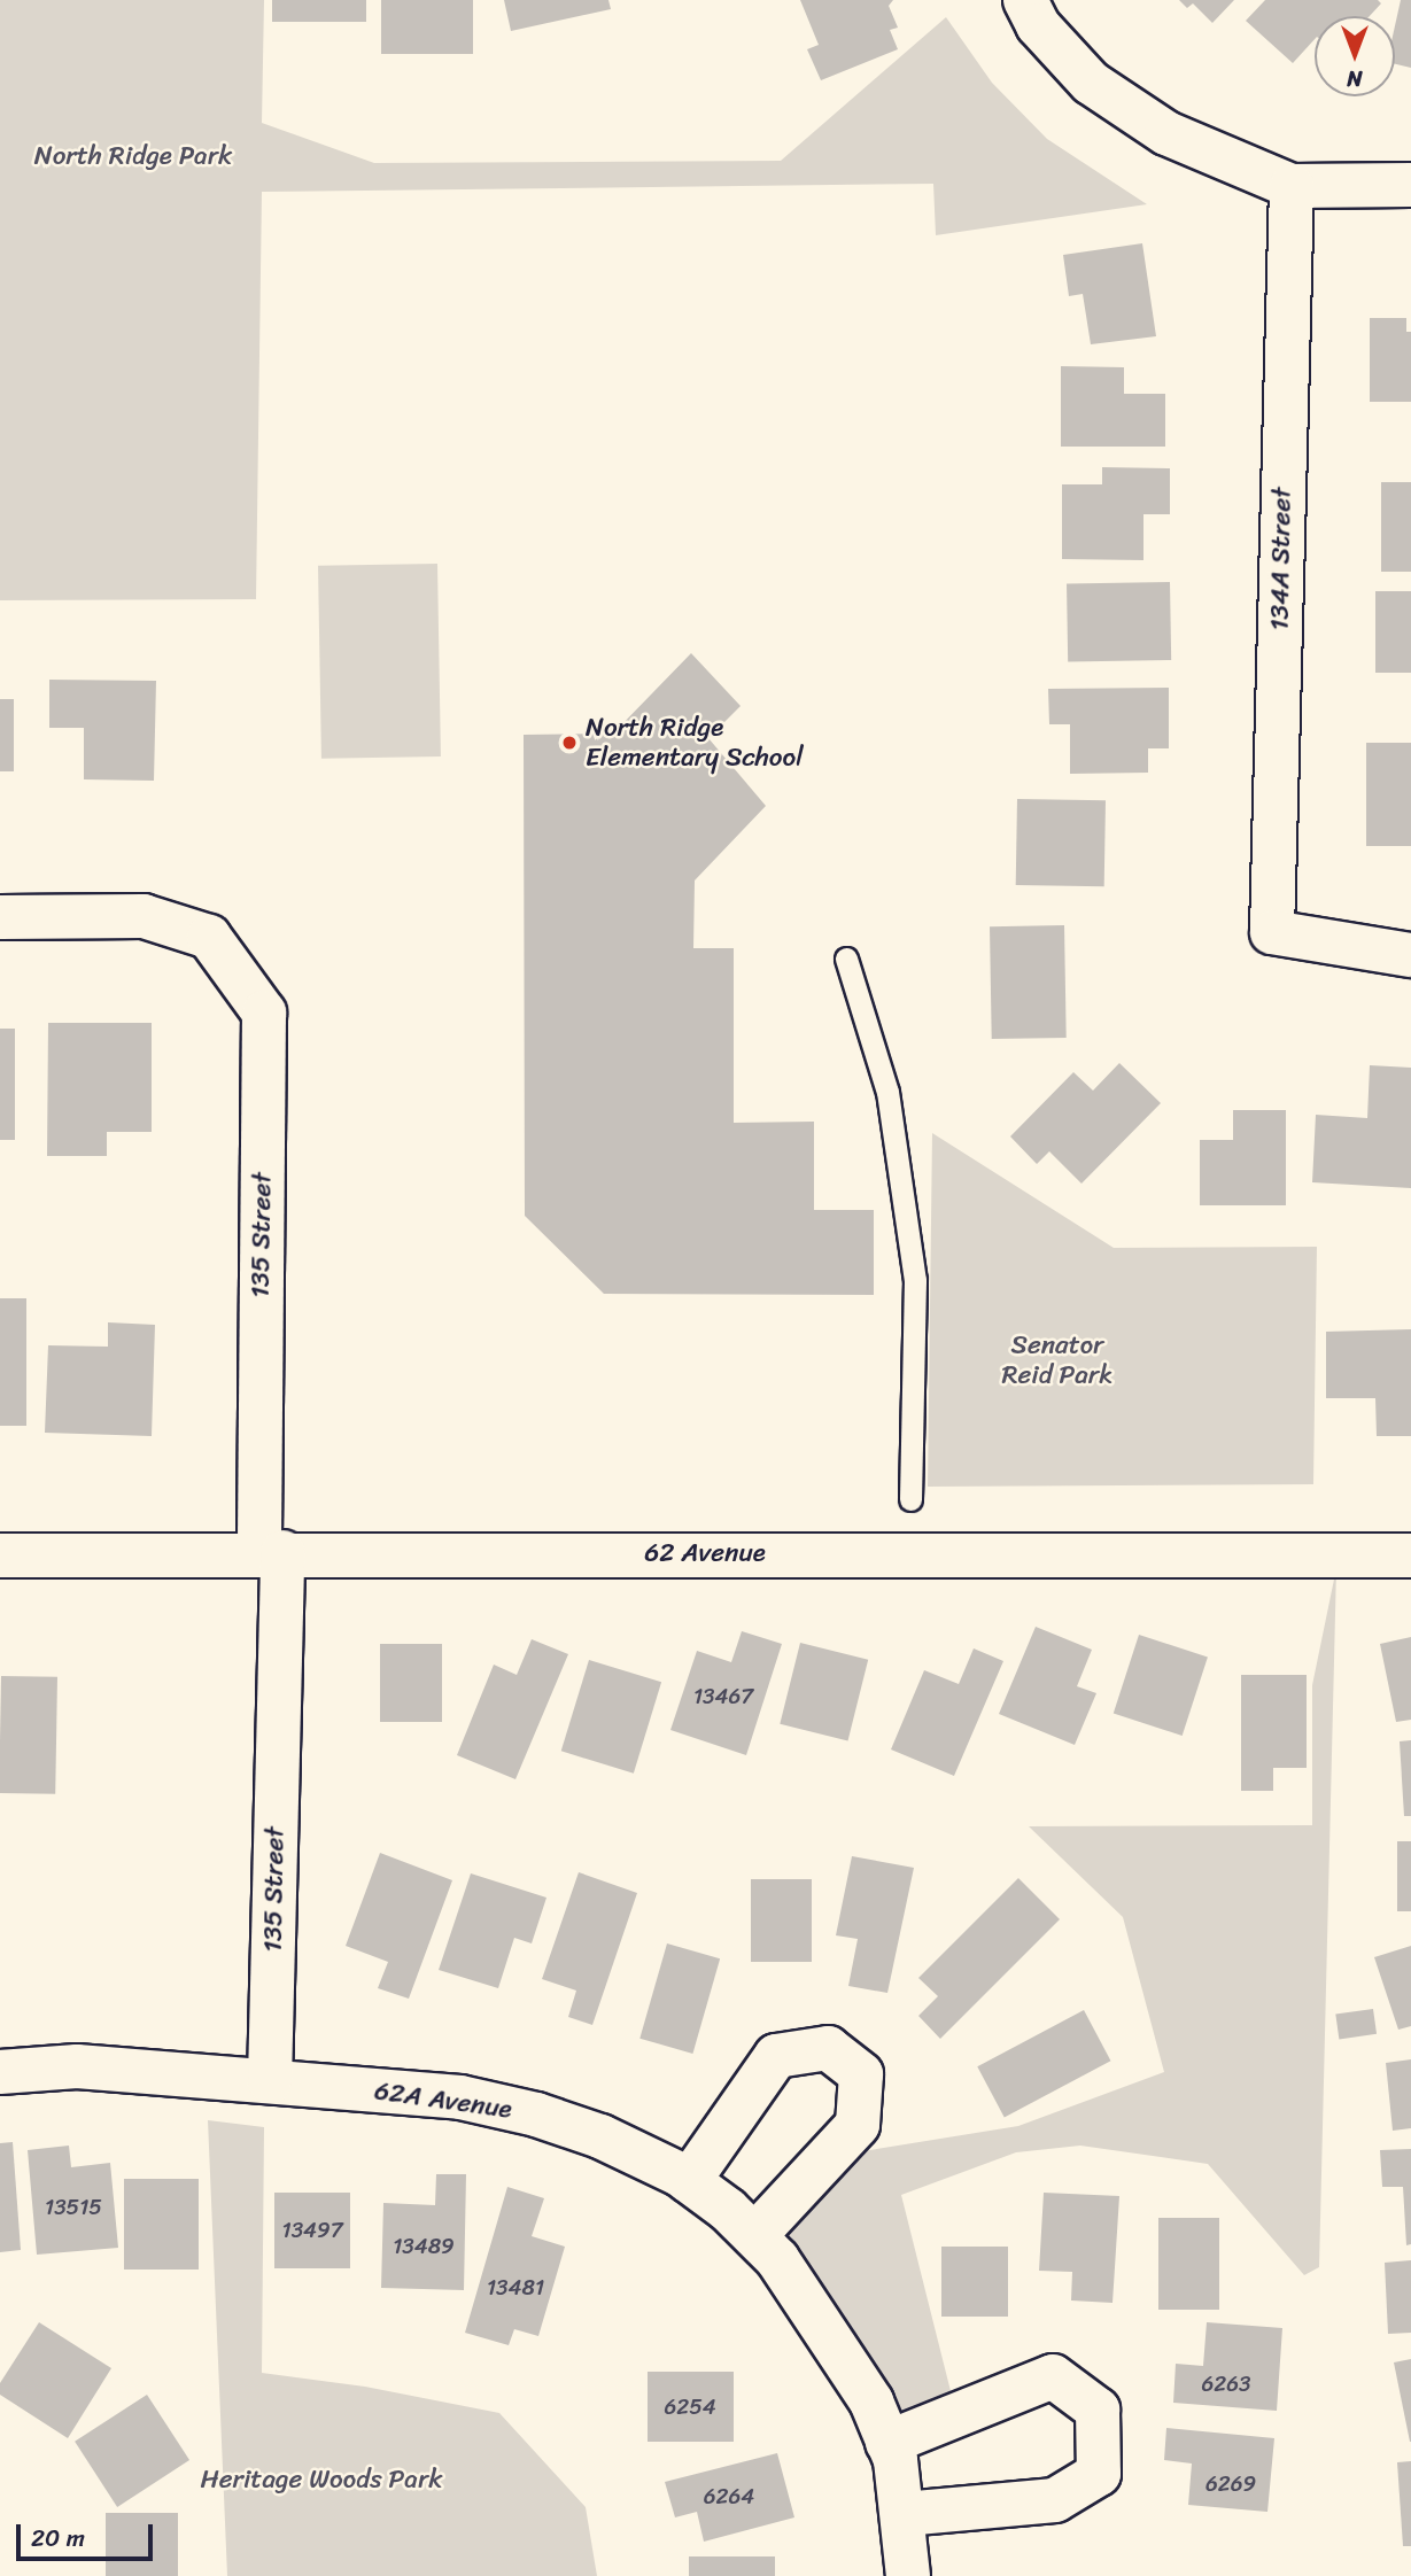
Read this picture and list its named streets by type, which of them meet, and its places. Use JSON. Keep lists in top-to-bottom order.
{
  "streets": {
    "street": [
      "134A Street",
      "135 Street",
      "62 Avenue",
      "62A Avenue"
    ]
  },
  "crossings": [
    ["135 Street", "62 Avenue"],
    ["135 Street", "62A Avenue"]
  ],
  "parks": ["North Ridge Park", "Senator Reid Park", "Heritage Woods Park"],
  "places": ["North Ridge Elementary School"],
  "house_numbers": [
    "13467",
    "13515",
    "13497",
    "13489",
    "13481",
    "6263",
    "6254",
    "6269",
    "6264"
  ],
  "scale_bar": "20 m",
  "north": "bottom"
}
